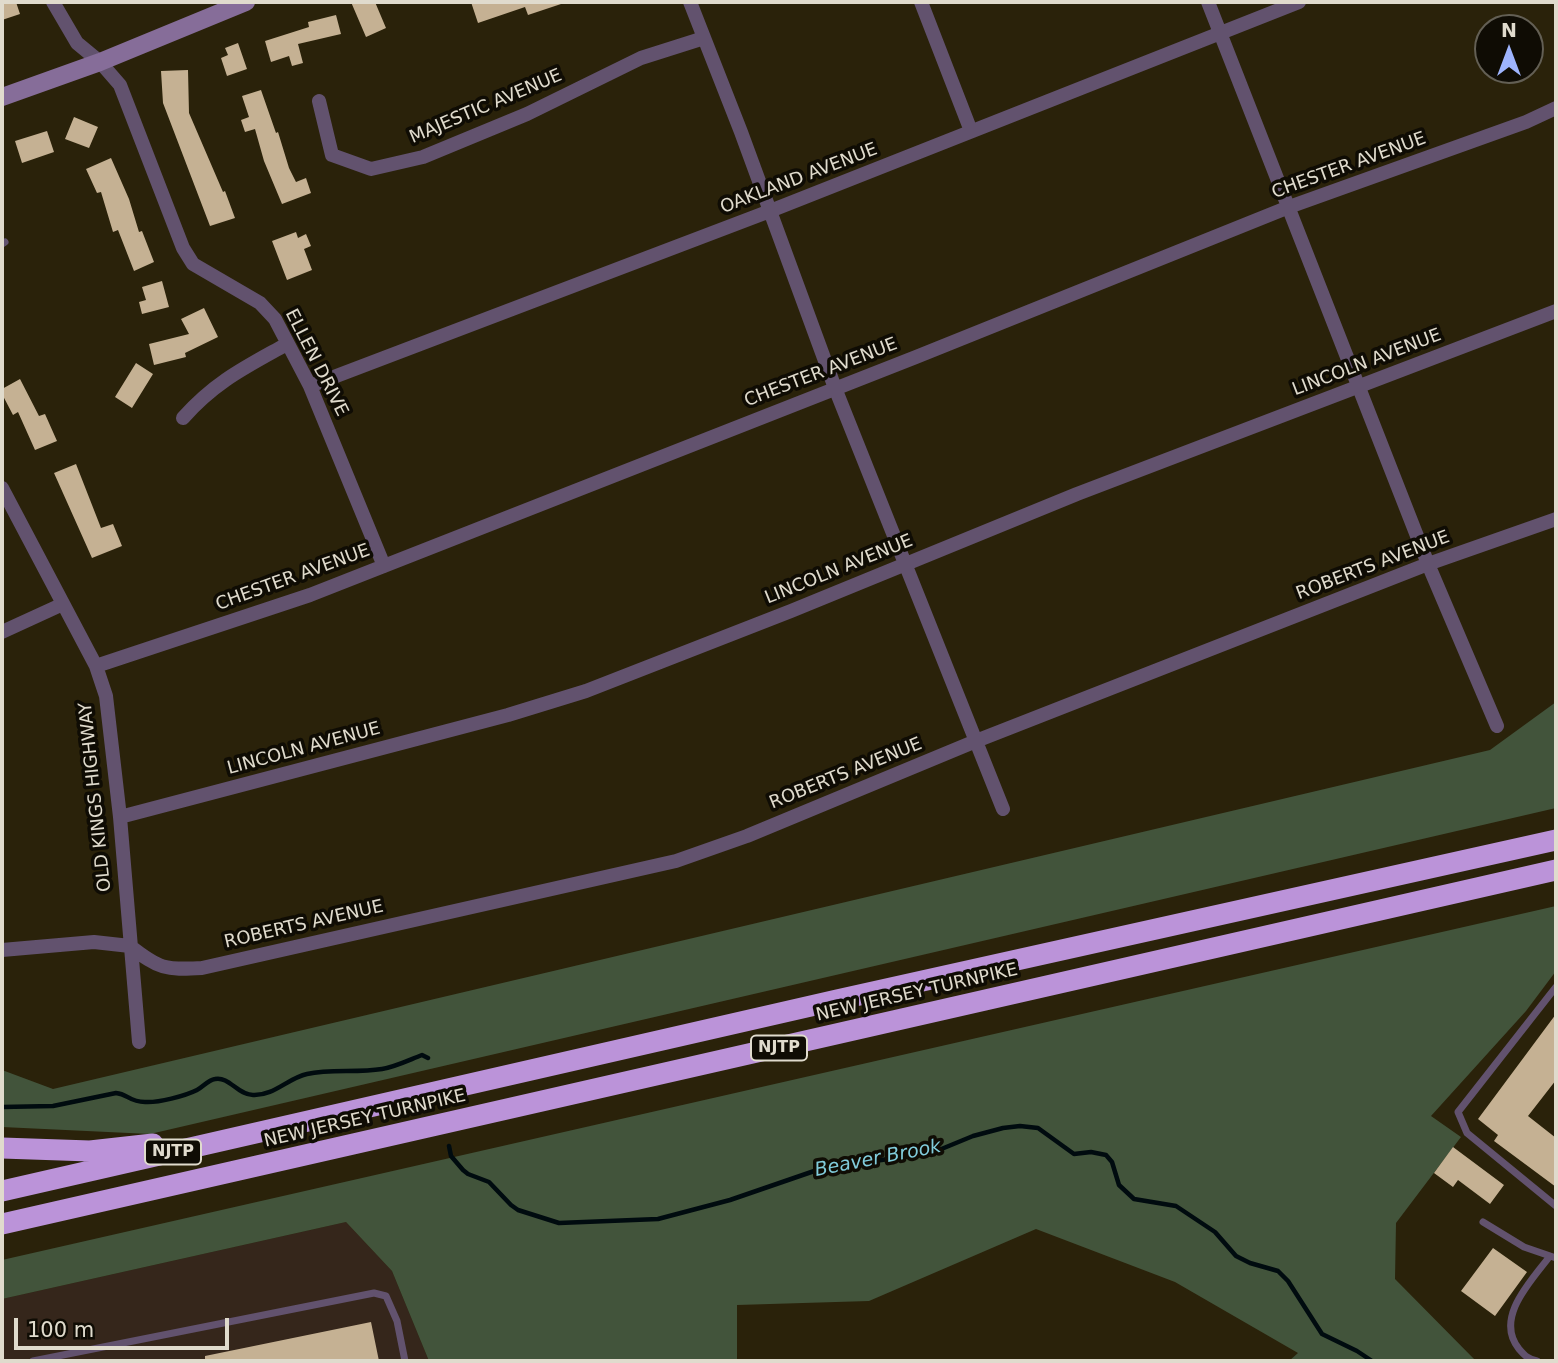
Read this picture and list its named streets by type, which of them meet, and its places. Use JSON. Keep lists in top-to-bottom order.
{
  "streets": {
    "highway": ["NEW JERSEY TURNPIKE", "NJTP"],
    "street": [
      "MAJESTIC AVENUE",
      "CHESTER AVENUE",
      "OAKLAND AVENUE",
      "ELLEN DRIVE",
      "LINCOLN AVENUE",
      "ROBERTS AVENUE",
      "OLD KINGS HIGHWAY"
    ]
  },
  "crossings": [
    ["CHESTER AVENUE", "ELLEN DRIVE"],
    ["CHESTER AVENUE", "OLD KINGS HIGHWAY"],
    ["OAKLAND AVENUE", "ELLEN DRIVE"],
    ["LINCOLN AVENUE", "OLD KINGS HIGHWAY"],
    ["ROBERTS AVENUE", "OLD KINGS HIGHWAY"]
  ],
  "water": ["Beaver Brook"],
  "scale_bar": "100 m",
  "north": "top"
}
